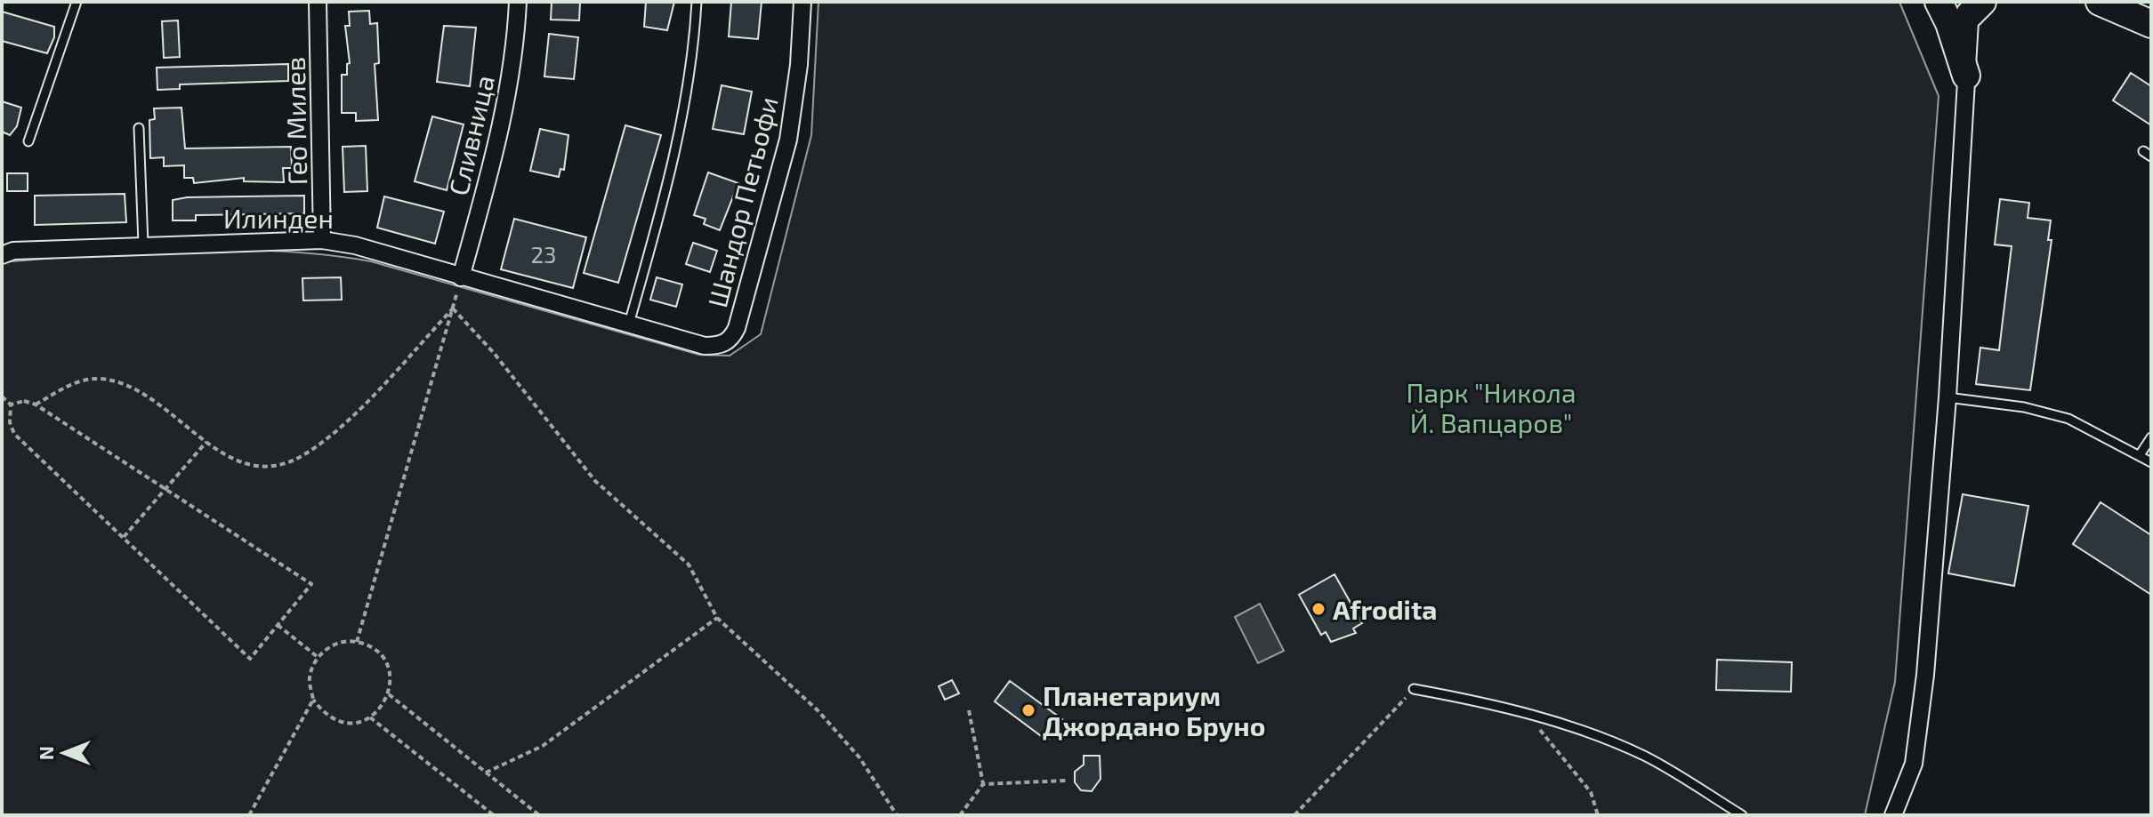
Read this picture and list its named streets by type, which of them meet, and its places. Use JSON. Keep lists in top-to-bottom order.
{
  "streets": {
    "street": [
      "Гео Милев",
      "Сливница",
      "Шандор Петьофи",
      "Илинден"
    ]
  },
  "crossings": [
    ["Гео Милев", "Илинден"],
    ["Сливница", "Илинден"],
    ["Шандор Петьофи", "Илинден"]
  ],
  "parks": ["Парк \"Никола Й. Вапцаров\""],
  "places": ["Afrodita", "Планетариум Джордано Бруно"],
  "house_numbers": ["23"],
  "north": "left"
}
